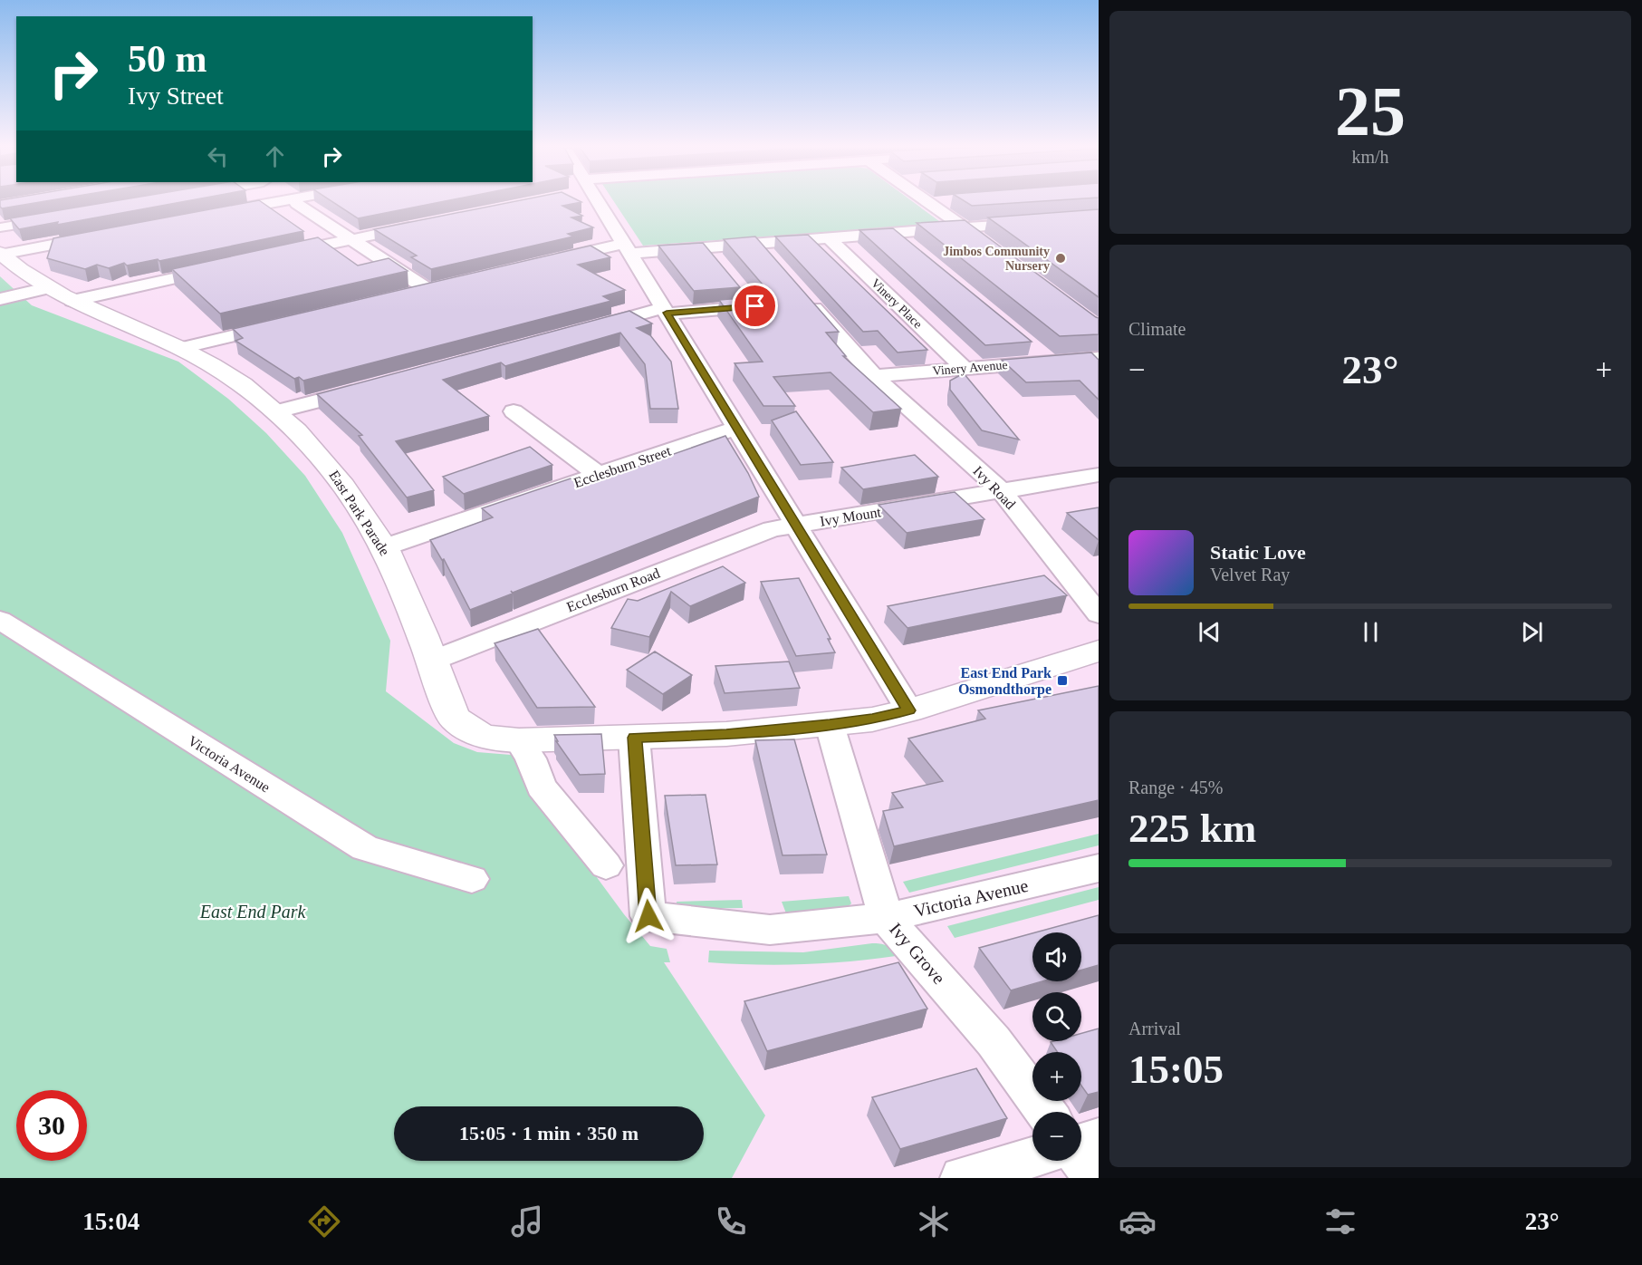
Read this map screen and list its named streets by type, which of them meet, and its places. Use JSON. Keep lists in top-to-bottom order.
{
  "streets": {
    "street": [
      "Vinery Place",
      "Vinery Avenue",
      "Ecclesburn Street",
      "Ivy Road",
      "East Park Parade",
      "Ivy Mount",
      "Ecclesburn Road",
      "Victoria Avenue",
      "Ivy Grove"
    ]
  },
  "crossings": [
    ["Vinery Place", "Vinery Avenue"],
    ["Vinery Avenue", "Ivy Road"],
    ["Ecclesburn Street", "East Park Parade"],
    ["Ivy Road", "Ivy Mount"],
    ["East Park Parade", "Ecclesburn Road"],
    ["East Park Parade", "Victoria Avenue"],
    ["East Park Parade", "Ivy Grove"],
    ["Ivy Mount", "Ecclesburn Road"],
    ["Victoria Avenue", "Ivy Grove"]
  ],
  "parks": ["East End Park"],
  "places": {
    "other": ["Jimbos Community Nursery"],
    "transit": ["East End Park Osmondthorpe"]
  },
  "page": {
    "tile": [
      ["25", "km/h"],
      "Climate",
      ["Range · 45%", "225 km"],
      ["Arrival", "15:05"]
    ],
    "turn": ["50 m", "Ivy Street"],
    "heat": ["−", "23°", "+"],
    "song": ["Static Love", "Velvet Ray"],
    "map_buttons": ["+", "−"],
    "limit": "30",
    "trip": "15:05 · 1 min · 350 m",
    "tabs": ["15:04", "23°"]
  }
}
